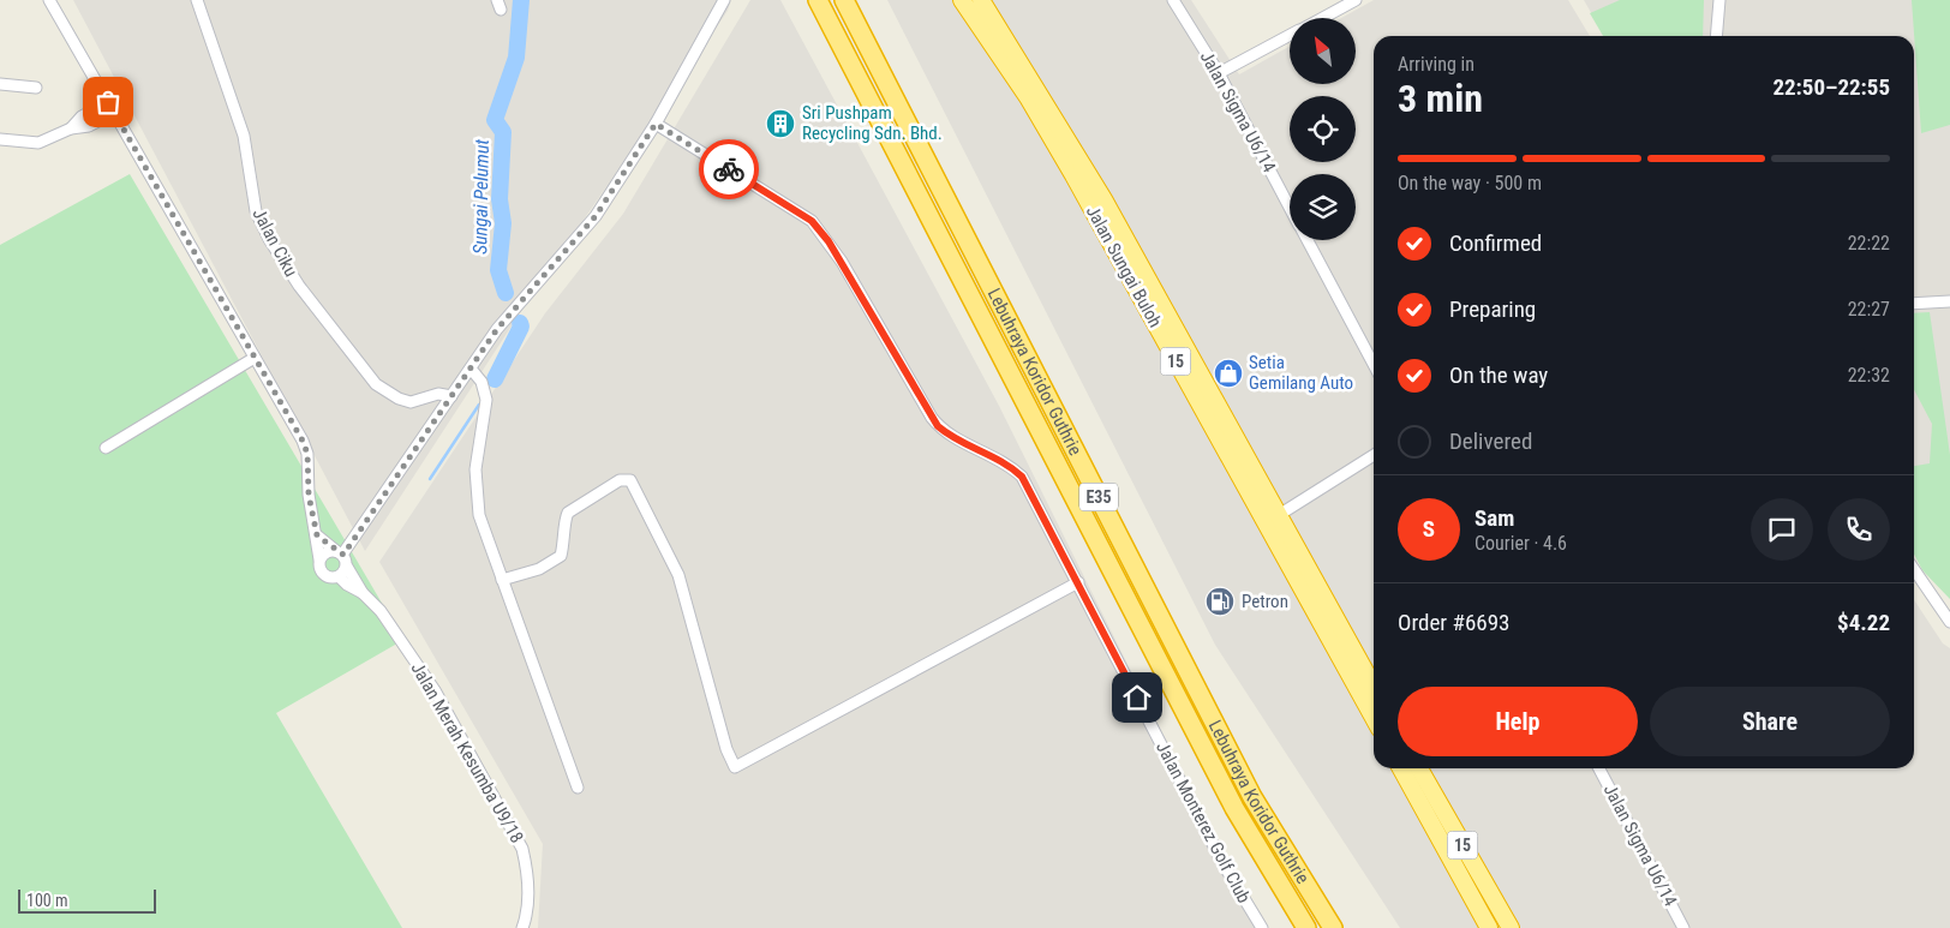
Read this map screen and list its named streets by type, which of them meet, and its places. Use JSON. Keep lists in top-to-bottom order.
{
  "streets": {
    "highway": [
      "Jalan Sungai Buloh",
      "15",
      "Lebuhraya Koridor Guthrie",
      "E35"
    ],
    "street": [
      "Jalan Sigma U6/14",
      "Jalan Ciku",
      "Jalan Merah Kesumba U9/18",
      "Jalan Monterez Golf Club"
    ]
  },
  "water": ["Sungai Pelumut"],
  "places": {
    "building": ["Sri Pushpam Recycling Sdn. Bhd."],
    "shop": ["Setia Gemilang Auto"],
    "fuel station": ["Petron"]
  },
  "scale_bar": "100 m",
  "north": "top left",
  "page": {
    "heading": ["3 min", "Arriving in", "22:50–22:55"],
    "panel": [
      "Sam",
      "Courier · 4.6",
      "Order #6693",
      "$4.22"
    ],
    "bar": "On the way · 500 m",
    "list": [
      ["Confirmed", "22:22"],
      ["Preparing", "22:27"],
      ["On the way", "22:32"],
      "Delivered"
    ],
    "round": "S",
    "buttons": ["Help", "Share"],
    "scale": "100 m"
  }
}
